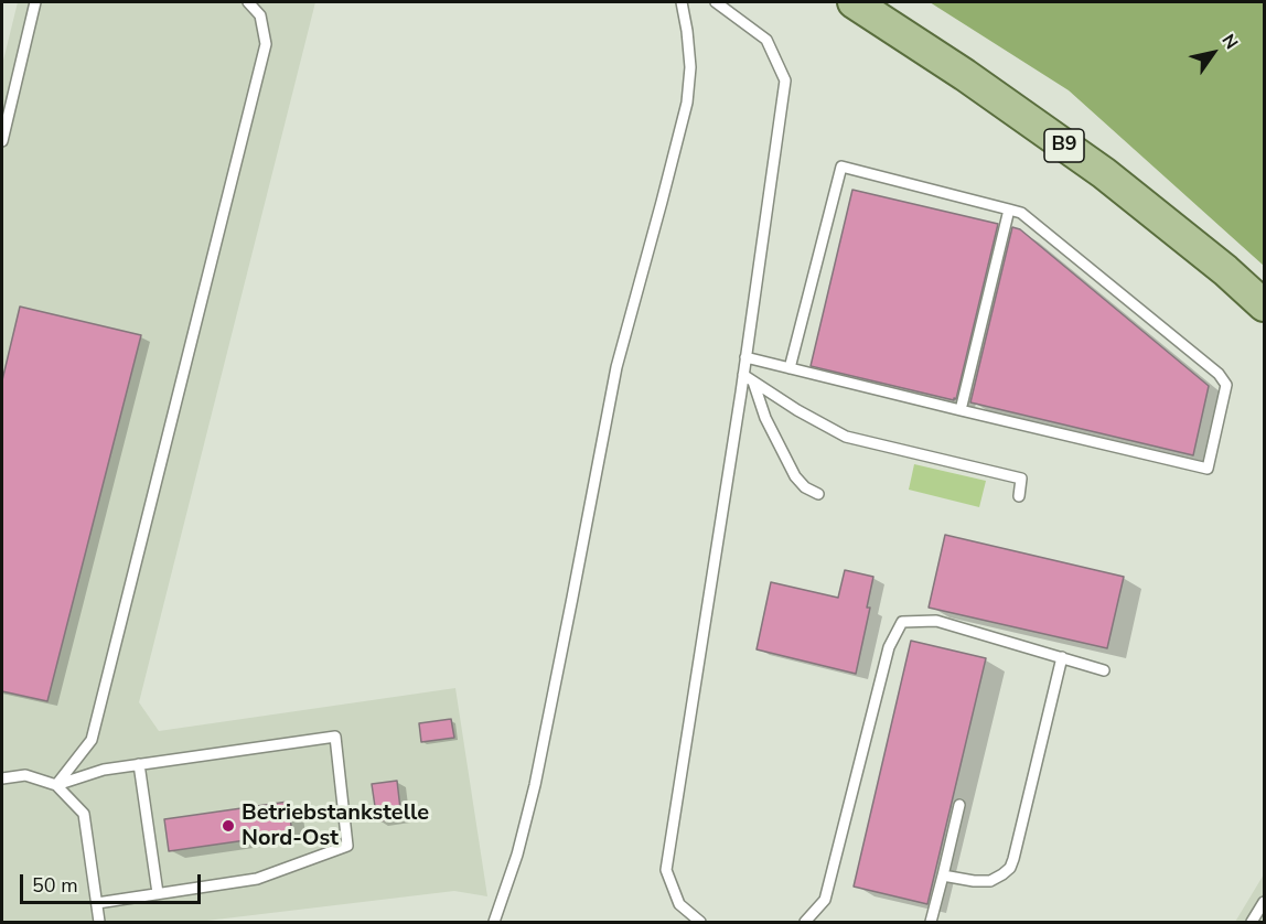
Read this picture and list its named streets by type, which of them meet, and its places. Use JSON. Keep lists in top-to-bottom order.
{
  "streets": {
    "main road": ["B9"]
  },
  "places": ["Betriebstankstelle Nord-Ost"],
  "scale_bar": "50 m",
  "north": "top right"
}
